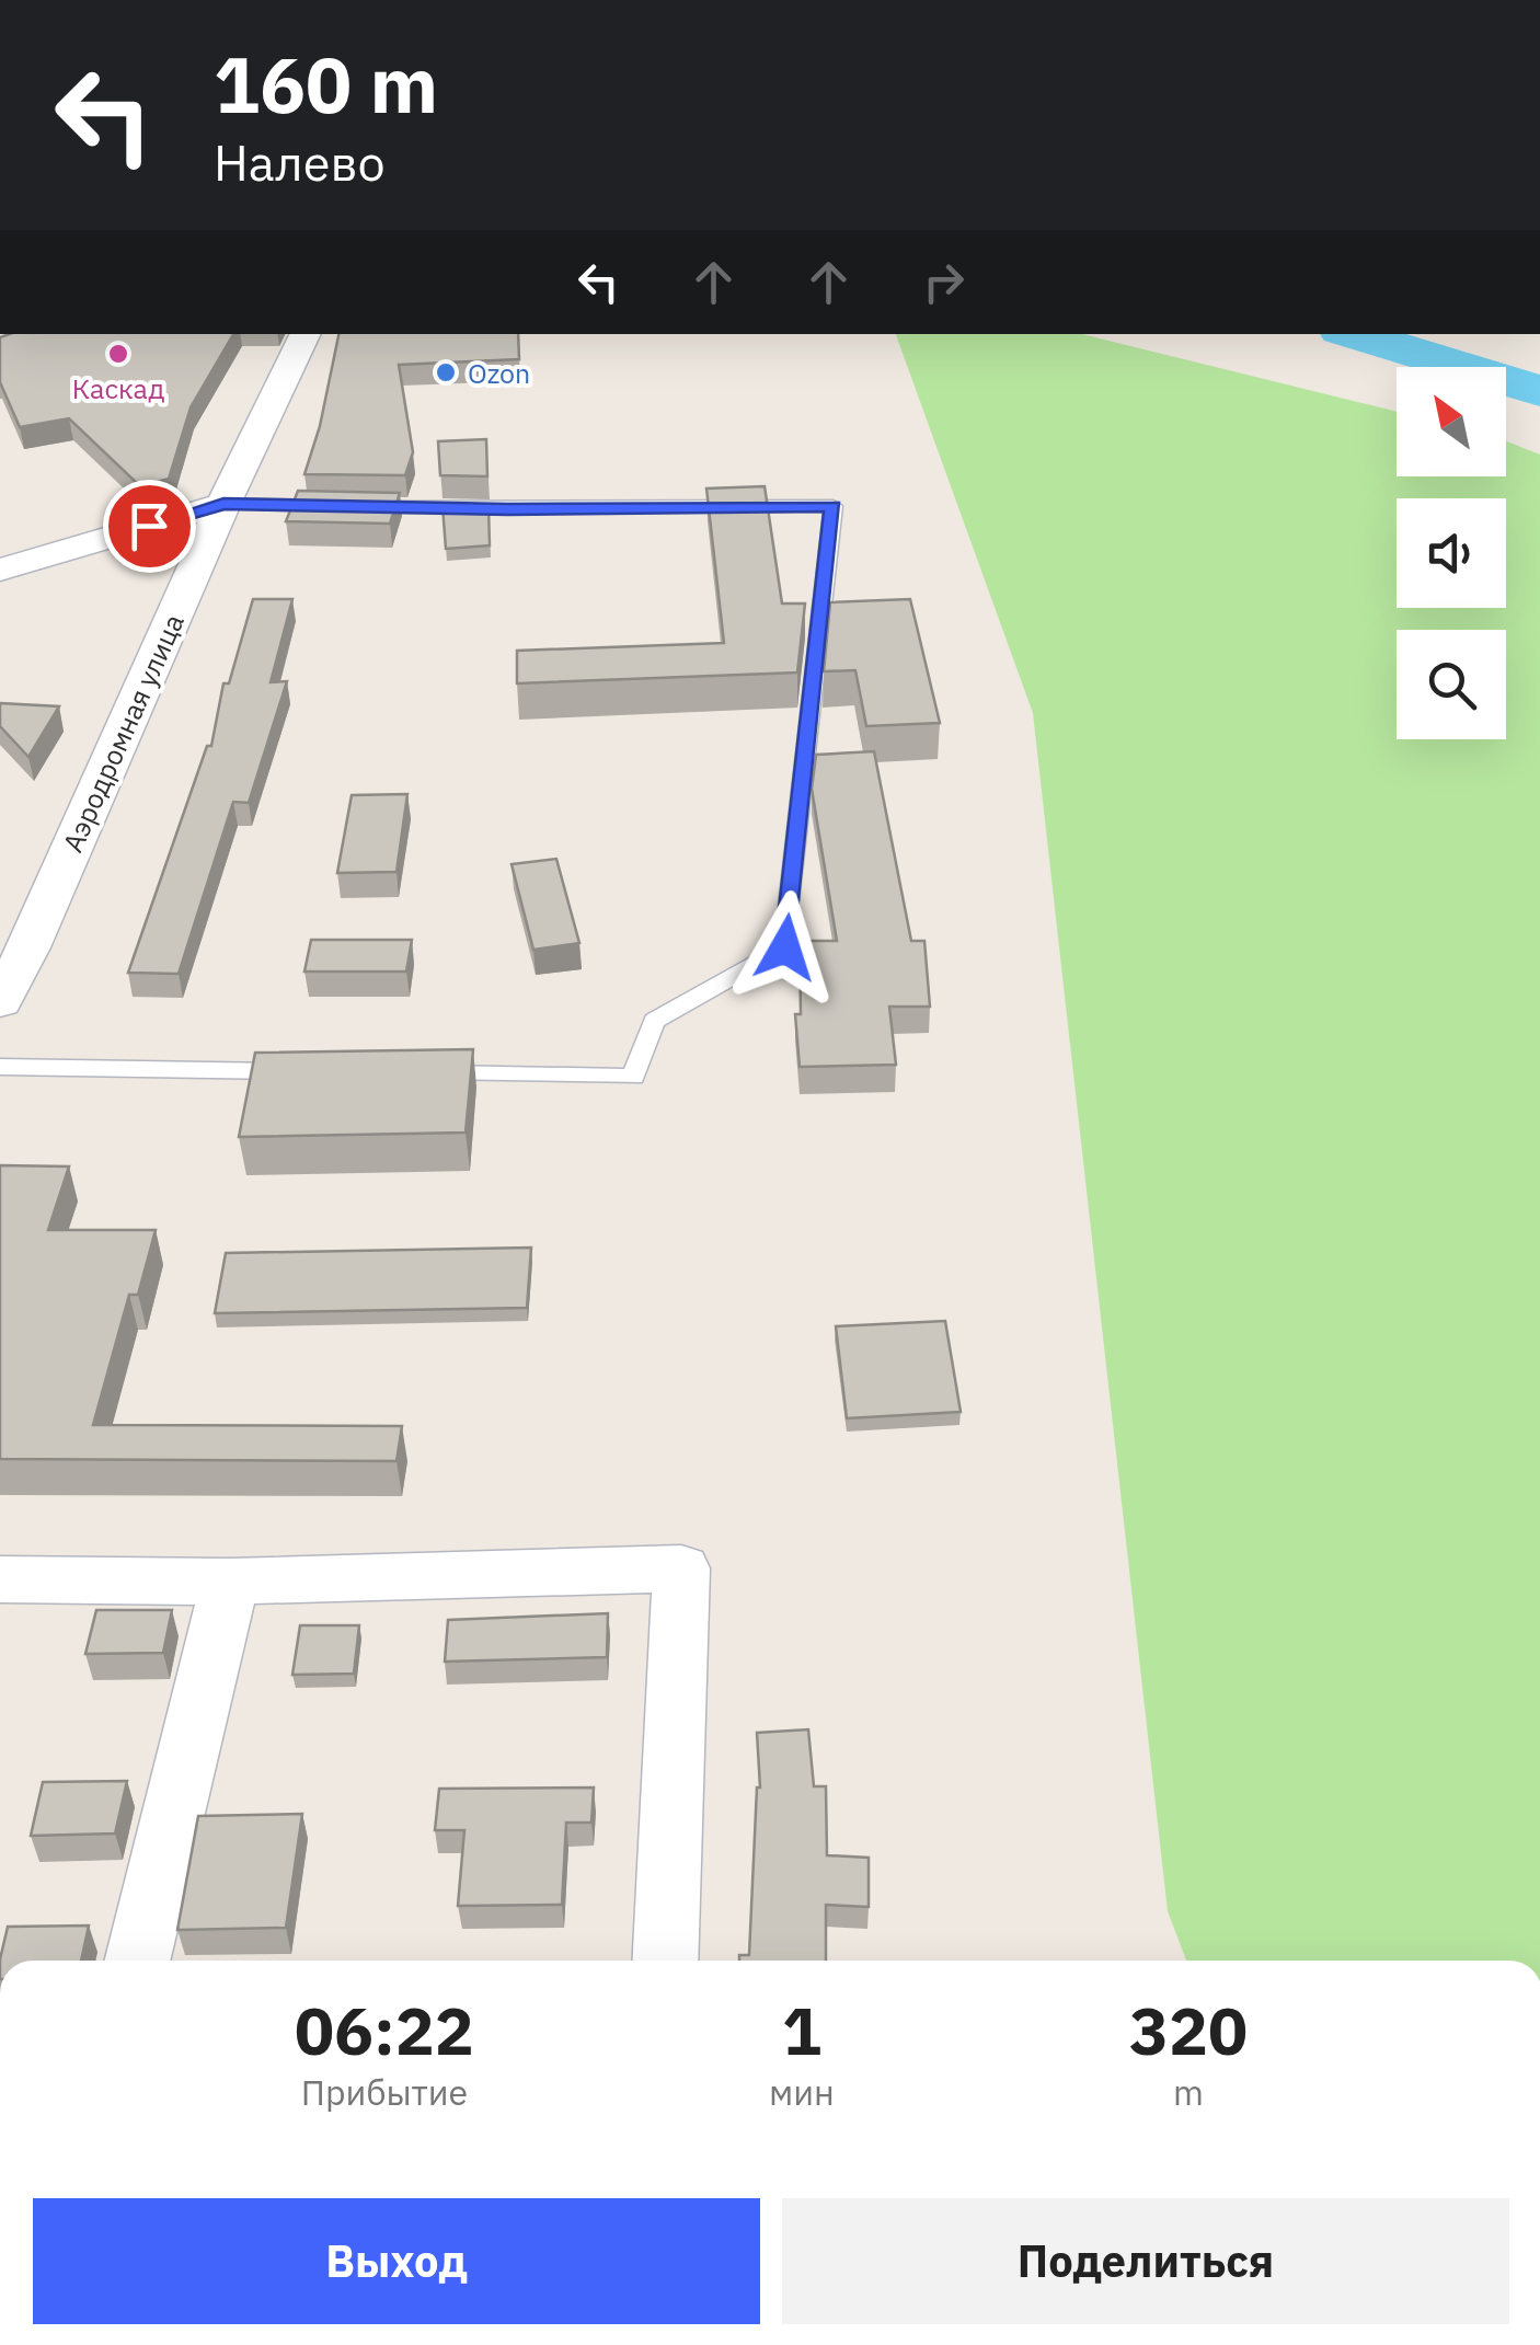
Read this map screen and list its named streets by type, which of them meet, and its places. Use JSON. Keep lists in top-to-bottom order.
{
  "streets": {
    "street": ["Аэродромная улица"]
  },
  "places": ["Каскад", "Ozon"],
  "north": "top left",
  "page": {
    "turn": ["160 m", "Налево"],
    "eta": [
      "06:22",
      "Прибытие",
      "1",
      "мин",
      "320",
      "m"
    ],
    "buttons": ["Выход", "Поделиться"]
  }
}
